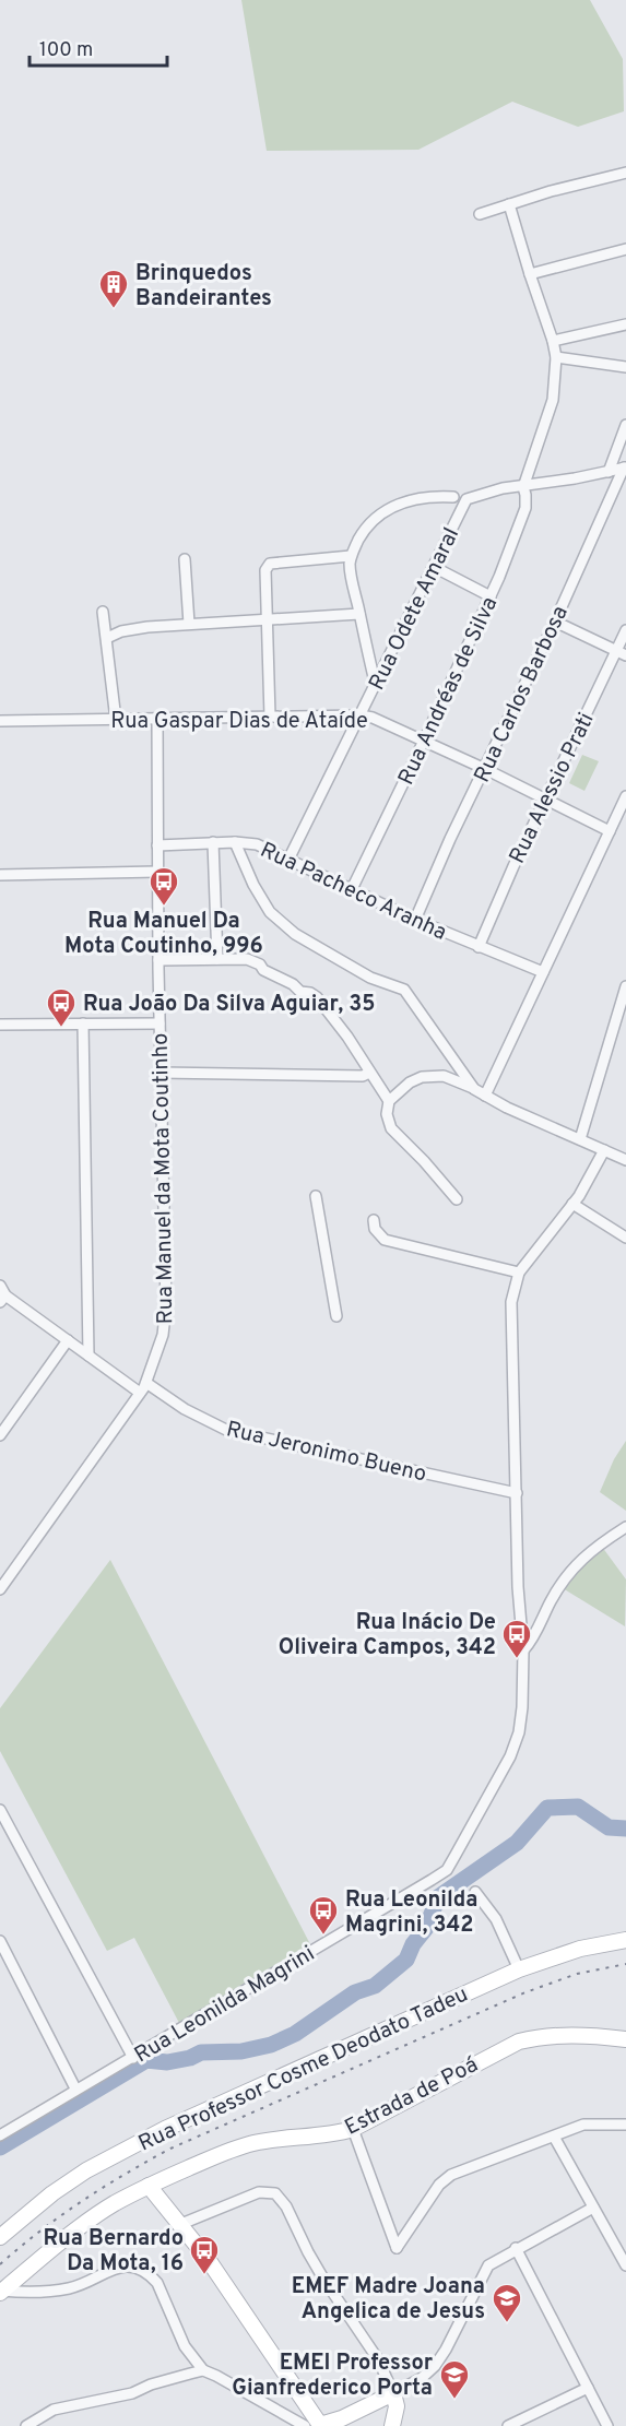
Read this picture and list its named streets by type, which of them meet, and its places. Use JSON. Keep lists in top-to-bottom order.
{
  "streets": {
    "main road": ["Rua Professor Cosme Deodato Tadeu", "Estrada de Poá"],
    "street": [
      "Rua Odete Amaral",
      "Rua Andréas de Silva",
      "Rua Carlos Barbosa",
      "Rua Gaspar Dias de Ataíde",
      "Rua Alessio Prati",
      "Rua Pacheco Aranha",
      "Rua Manuel da Mota Coutinho",
      "Rua Jeronimo Bueno",
      "Rua Leonilda Magrini"
    ]
  },
  "crossings": [
    ["Rua Odete Amaral", "Rua Andréas de Silva"],
    ["Rua Odete Amaral", "Rua Gaspar Dias de Ataíde"],
    ["Rua Odete Amaral", "Rua Pacheco Aranha"],
    ["Rua Andréas de Silva", "Rua Gaspar Dias de Ataíde"],
    ["Rua Andréas de Silva", "Rua Pacheco Aranha"],
    ["Rua Carlos Barbosa", "Rua Gaspar Dias de Ataíde"],
    ["Rua Carlos Barbosa", "Rua Pacheco Aranha"],
    ["Rua Gaspar Dias de Ataíde", "Rua Alessio Prati"],
    ["Rua Gaspar Dias de Ataíde", "Rua Manuel da Mota Coutinho"],
    ["Rua Alessio Prati", "Rua Pacheco Aranha"],
    ["Rua Pacheco Aranha", "Rua Manuel da Mota Coutinho"],
    ["Rua Manuel da Mota Coutinho", "Rua Jeronimo Bueno"]
  ],
  "places": {
    "building": ["Brinquedos Bandeirantes"],
    "bus stop": [
      "Rua Manuel Da Mota Coutinho, 996",
      "Rua João Da Silva Aguiar, 35",
      "Rua Inácio De Oliveira Campos, 342",
      "Rua Leonilda Magrini, 342",
      "Rua Bernardo Da Mota, 16"
    ],
    "school or university": ["EMEF Madre Joana Angelica de Jesus", "EMEI Professor Gianfrederico Porta"]
  },
  "scale_bar": "100 m"
}
